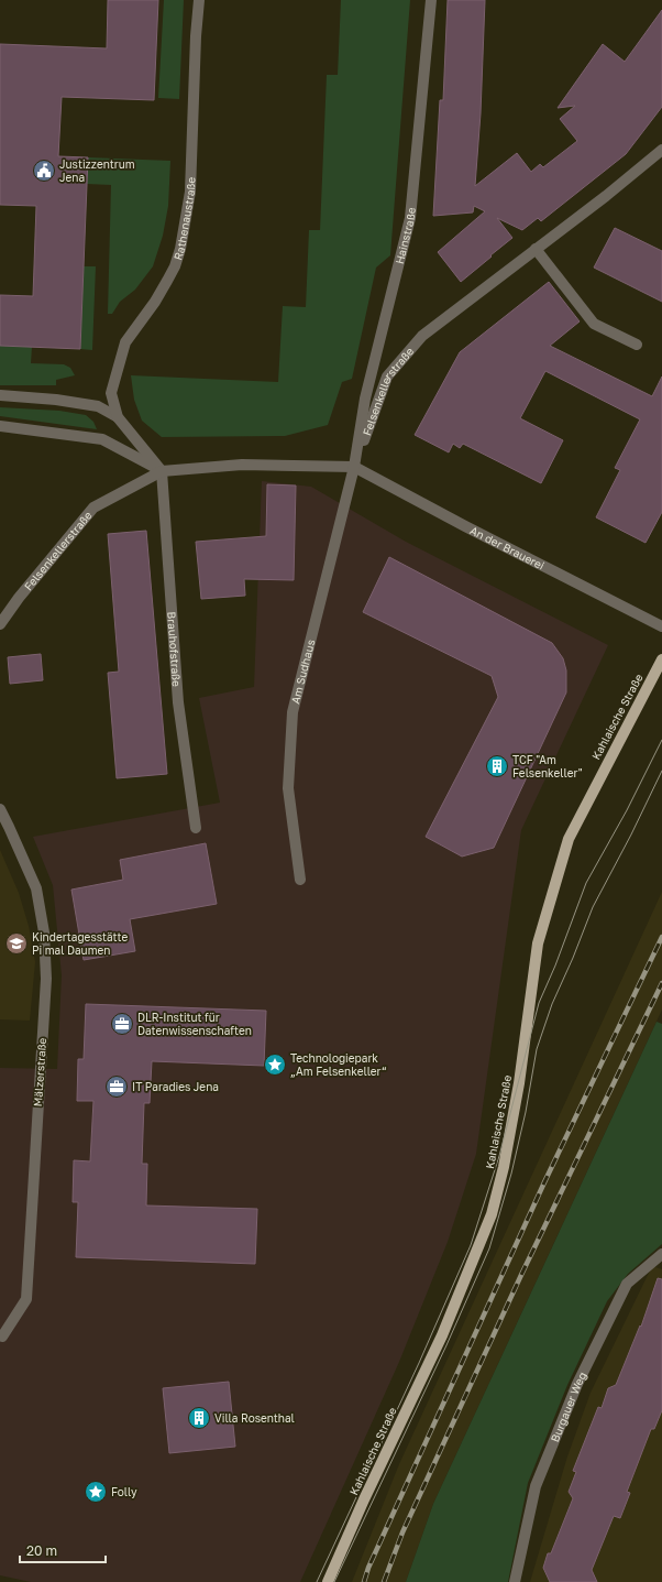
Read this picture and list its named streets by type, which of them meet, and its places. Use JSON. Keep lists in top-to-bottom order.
{
  "streets": {
    "main road": ["Kahlaische Straße"],
    "street": [
      "Rathenaustraße",
      "Hainstraße",
      "Felsenkellerstraße",
      "An der Brauerei",
      "Brauhofstraße",
      "Am Sudhaus",
      "Mälzerstraße",
      "Burgauer Weg"
    ]
  },
  "crossings": [
    ["Rathenaustraße", "Felsenkellerstraße"],
    ["Rathenaustraße", "Brauhofstraße"],
    ["Hainstraße", "Felsenkellerstraße"],
    ["Hainstraße", "An der Brauerei"],
    ["Hainstraße", "Am Sudhaus"],
    ["Felsenkellerstraße", "An der Brauerei"],
    ["Felsenkellerstraße", "Brauhofstraße"],
    ["Felsenkellerstraße", "Am Sudhaus"],
    ["An der Brauerei", "Am Sudhaus"]
  ],
  "places": {
    "public building": ["Justizzentrum Jena"],
    "building": ["TCF \"Am Felsenkeller\"", "Villa Rosenthal"],
    "school or university": ["Kindertagesstätte Pi mal Daumen"],
    "office": ["DLR-Institut für Datenwissenschaften", "IT Paradies Jena"],
    "place": ["Technologiepark „Am Felsenkeller“", "Folly"]
  },
  "scale_bar": "20 m"
}
